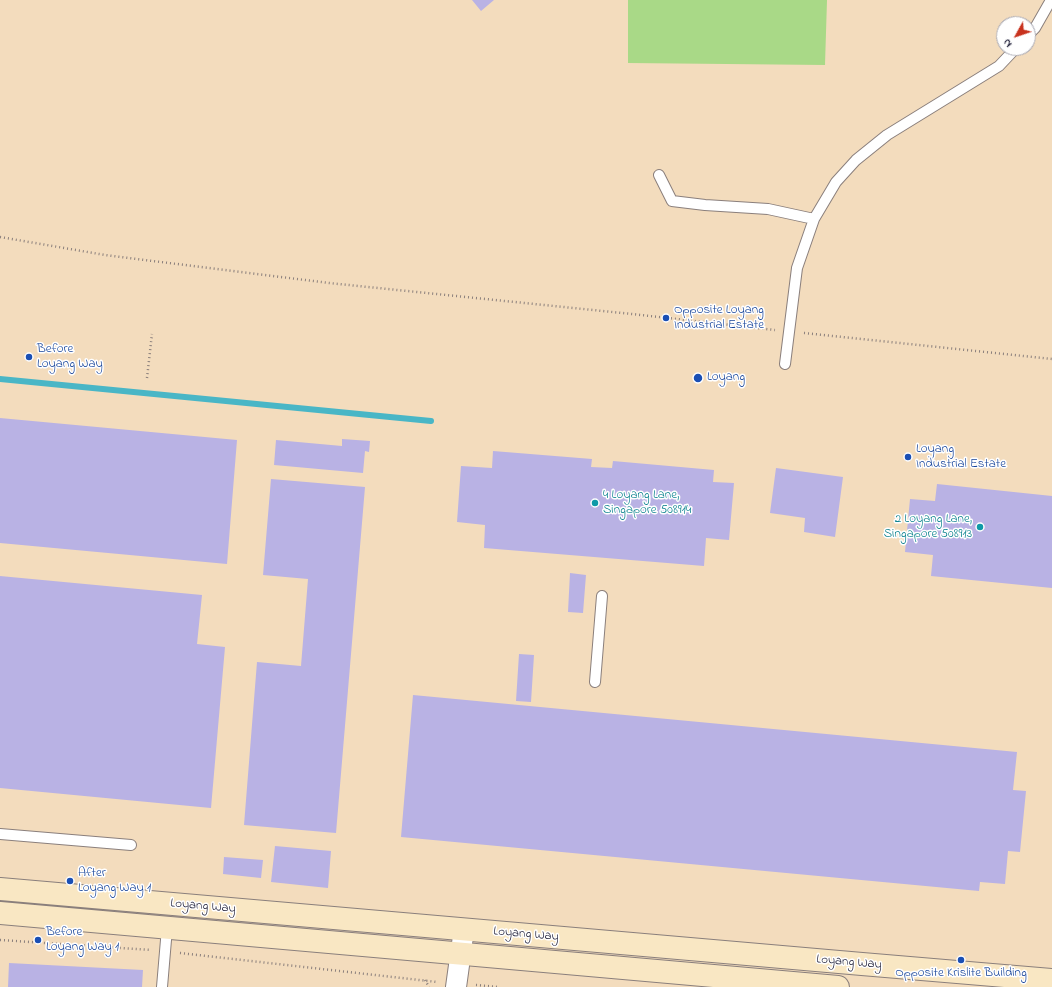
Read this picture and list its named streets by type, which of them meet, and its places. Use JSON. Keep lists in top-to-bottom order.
{
  "streets": {
    "main road": ["Loyang Way"]
  },
  "places": [
    "Opposite Loyang Industrial Estate",
    "Before Loyang Way",
    "Loyang",
    "Loyang Industrial Estate",
    "4 Loyang Lane, Singapore 508914",
    "2 Loyang Lane, Singapore 508913",
    "After Loyang Way 1",
    "Before Loyang Way 1",
    "Opposite Krislite Building"
  ],
  "north": "bottom left"
}
